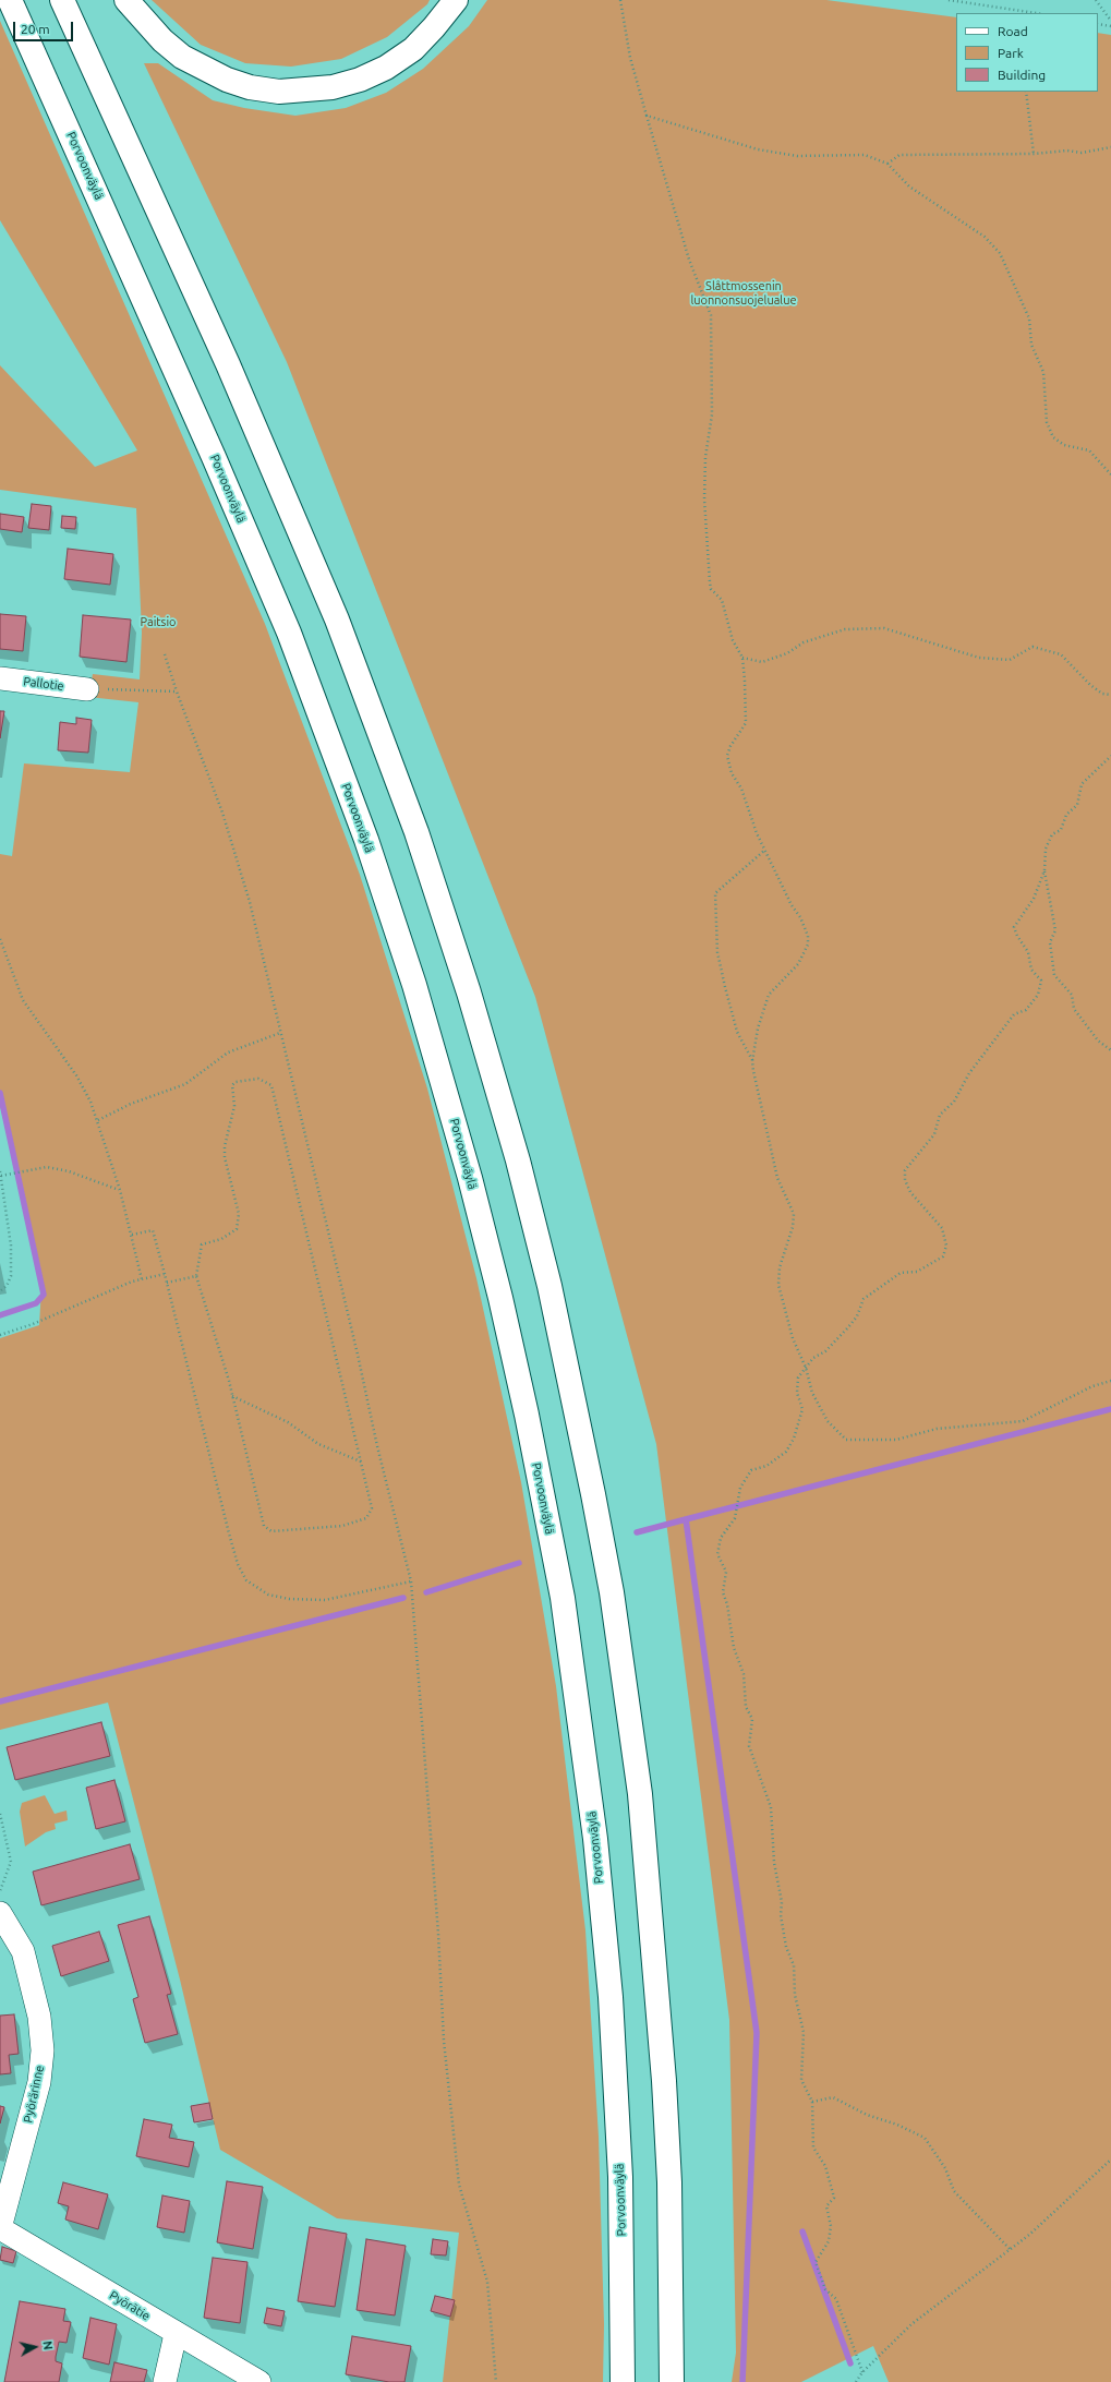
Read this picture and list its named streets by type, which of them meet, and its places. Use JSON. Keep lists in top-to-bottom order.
{
  "streets": {
    "highway": ["Porvoonväylä"],
    "street": ["Pallotie", "Pyörärinne", "Pyörätie"]
  },
  "crossings": [
    ["Pyörärinne", "Pyörätie"]
  ],
  "parks": ["Slåttmossenin luonnonsuojelualue", "Paitsio"],
  "legend": ["Road", "Park", "Building"],
  "scale_bar": "20 m",
  "north": "right"
}
